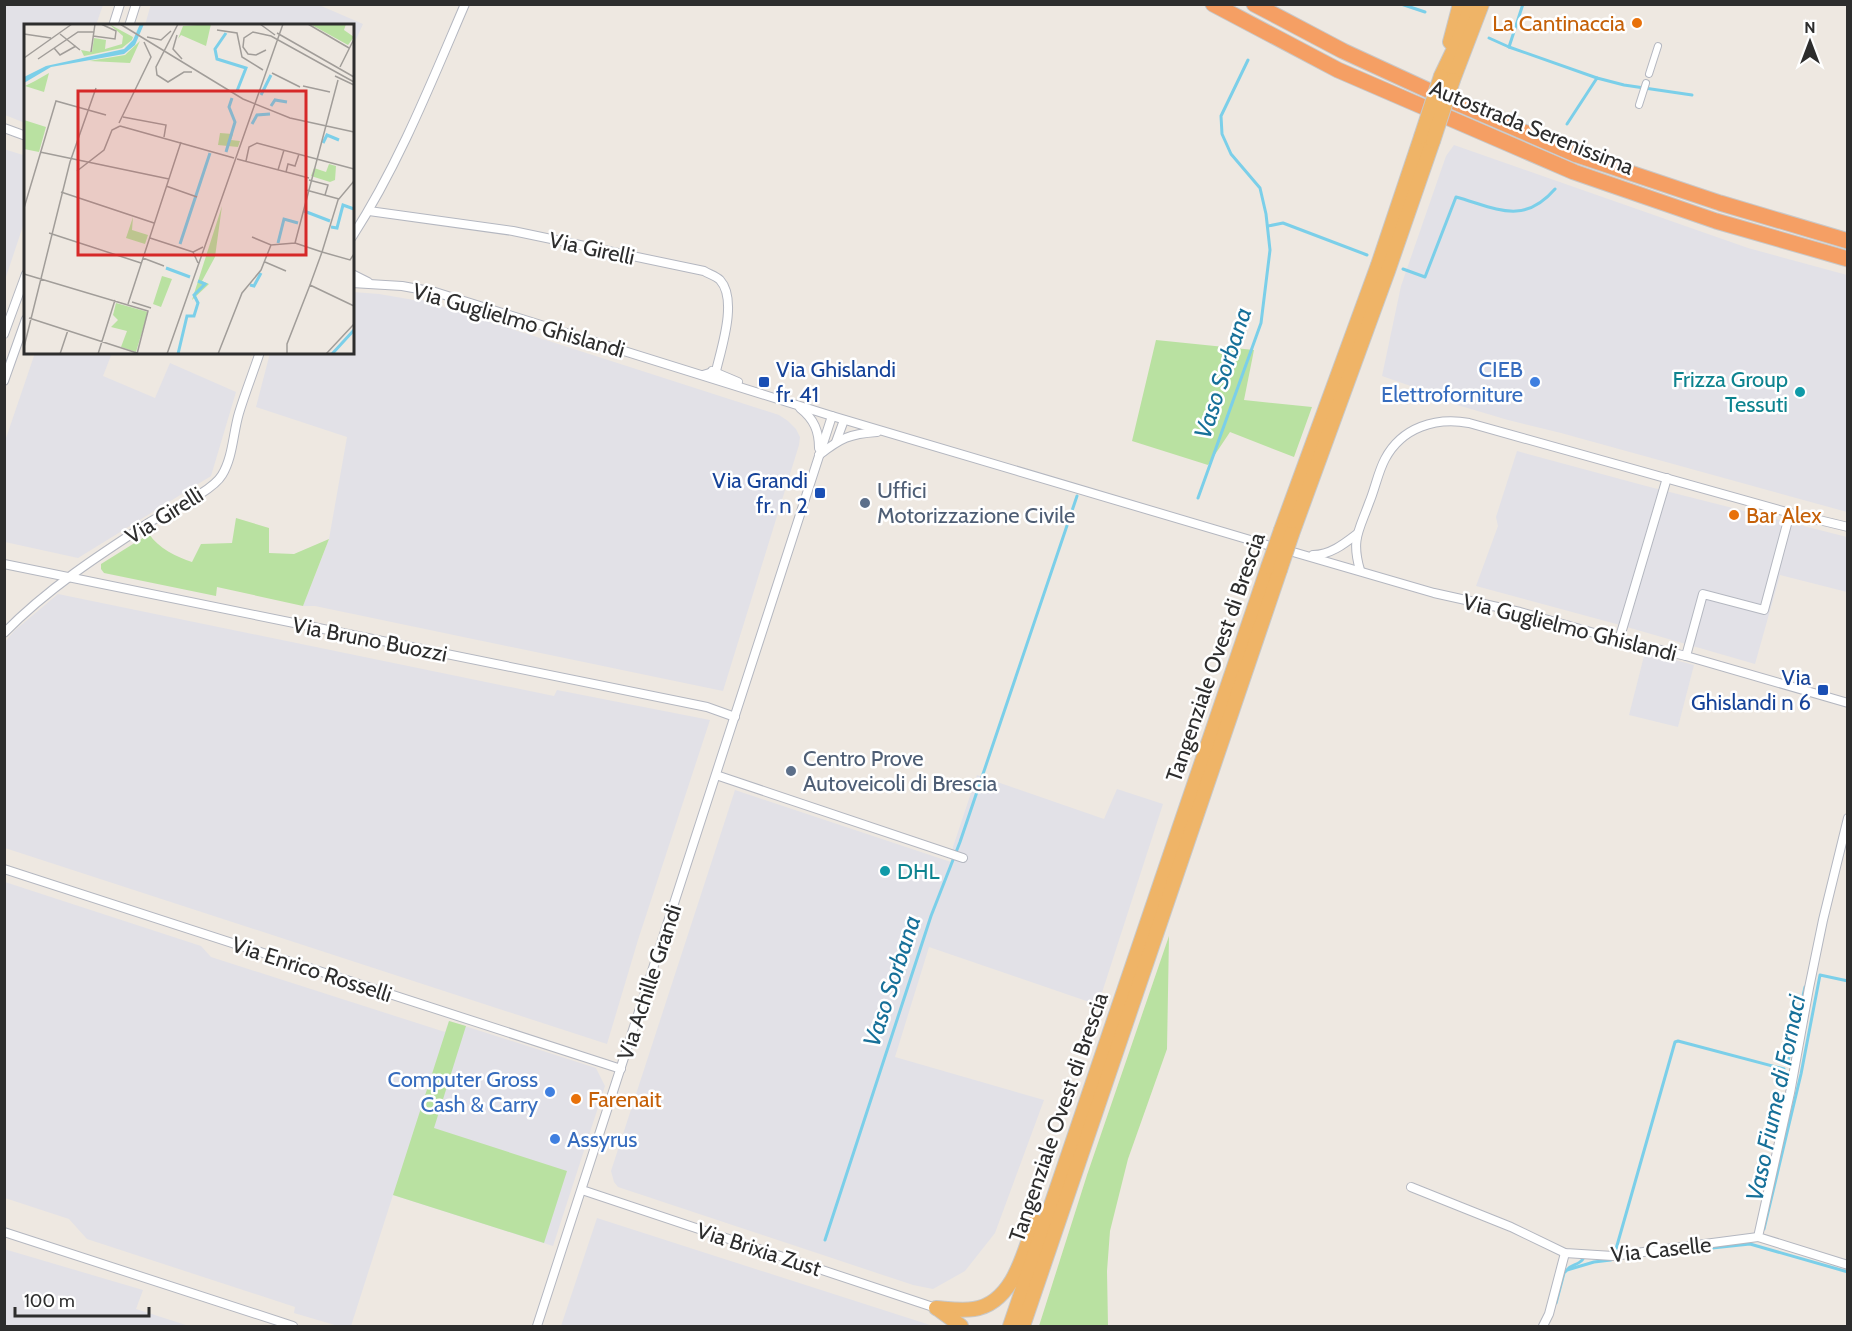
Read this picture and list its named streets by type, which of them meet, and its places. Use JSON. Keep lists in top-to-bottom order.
{
  "streets": {
    "highway": ["Autostrada Serenissima", "Tangenziale Ovest di Brescia"],
    "street": [
      "Via Girelli",
      "Via Guglielmo Ghislandi",
      "Via Bruno Buozzi",
      "Via Enrico Rosselli",
      "Via Achille Grandi",
      "Via Brixia Zust",
      "Via Caselle"
    ]
  },
  "crossings": [
    ["Via Girelli", "Via Guglielmo Ghislandi"],
    ["Via Girelli", "Via Bruno Buozzi"],
    ["Via Guglielmo Ghislandi", "Via Achille Grandi"],
    ["Via Bruno Buozzi", "Via Achille Grandi"],
    ["Via Enrico Rosselli", "Via Achille Grandi"],
    ["Via Achille Grandi", "Via Brixia Zust"]
  ],
  "water": ["Vaso Sorbana", "Vaso Fiume di Fornaci"],
  "places": {
    "other": [
      "La Cantinaccia",
      "CIEB Elettroforniture",
      "Frizza Group Tessuti",
      "Uffici Motorizzazione Civile",
      "Bar Alex",
      "Centro Prove Autoveicoli di Brescia",
      "DHL",
      "Computer Gross Cash & Carry",
      "Farenait",
      "Assyrus"
    ],
    "transit": ["Via Ghislandi fr. 41", "Via Grandi fr. n 2", "Via Ghislandi n 6"]
  },
  "scale_bar": "100 m",
  "north": "top"
}
